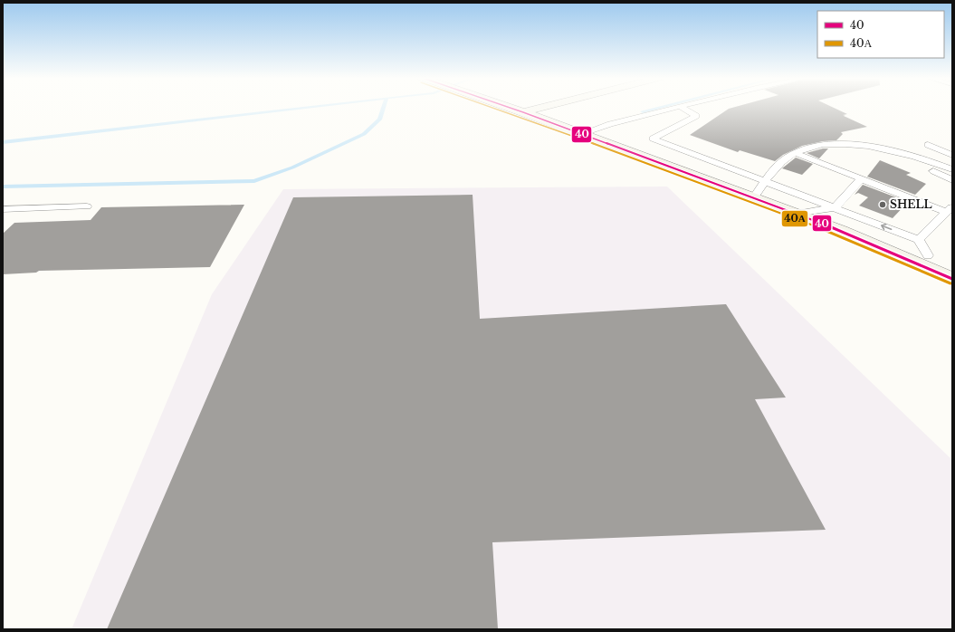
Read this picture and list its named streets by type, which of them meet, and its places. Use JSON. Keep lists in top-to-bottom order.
{
  "places": ["SHELL"],
  "lines": ["transit line 40", "transit line 40Α"],
  "legend": ["40", "40Α"]
}
